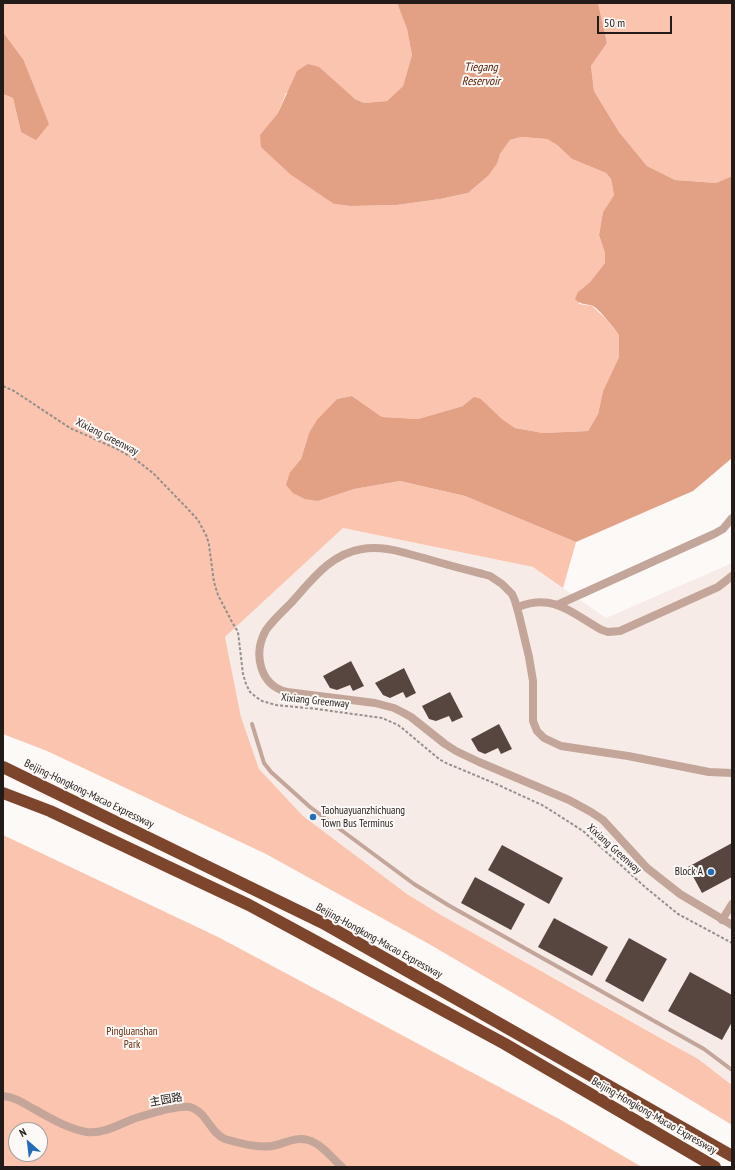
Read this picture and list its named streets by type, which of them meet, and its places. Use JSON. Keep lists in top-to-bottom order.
{
  "streets": {
    "highway": ["Beijing-Hongkong-Macao Expressway"],
    "street": ["主园路"],
    "path": ["Xixiang Greenway"]
  },
  "water": ["Tiegang Reservoir"],
  "parks": ["Pingluanshan Park"],
  "places": ["Taohuayuanzhichuang Town Bus Terminus", "Block A"],
  "scale_bar": "50 m",
  "north": "top left"
}
